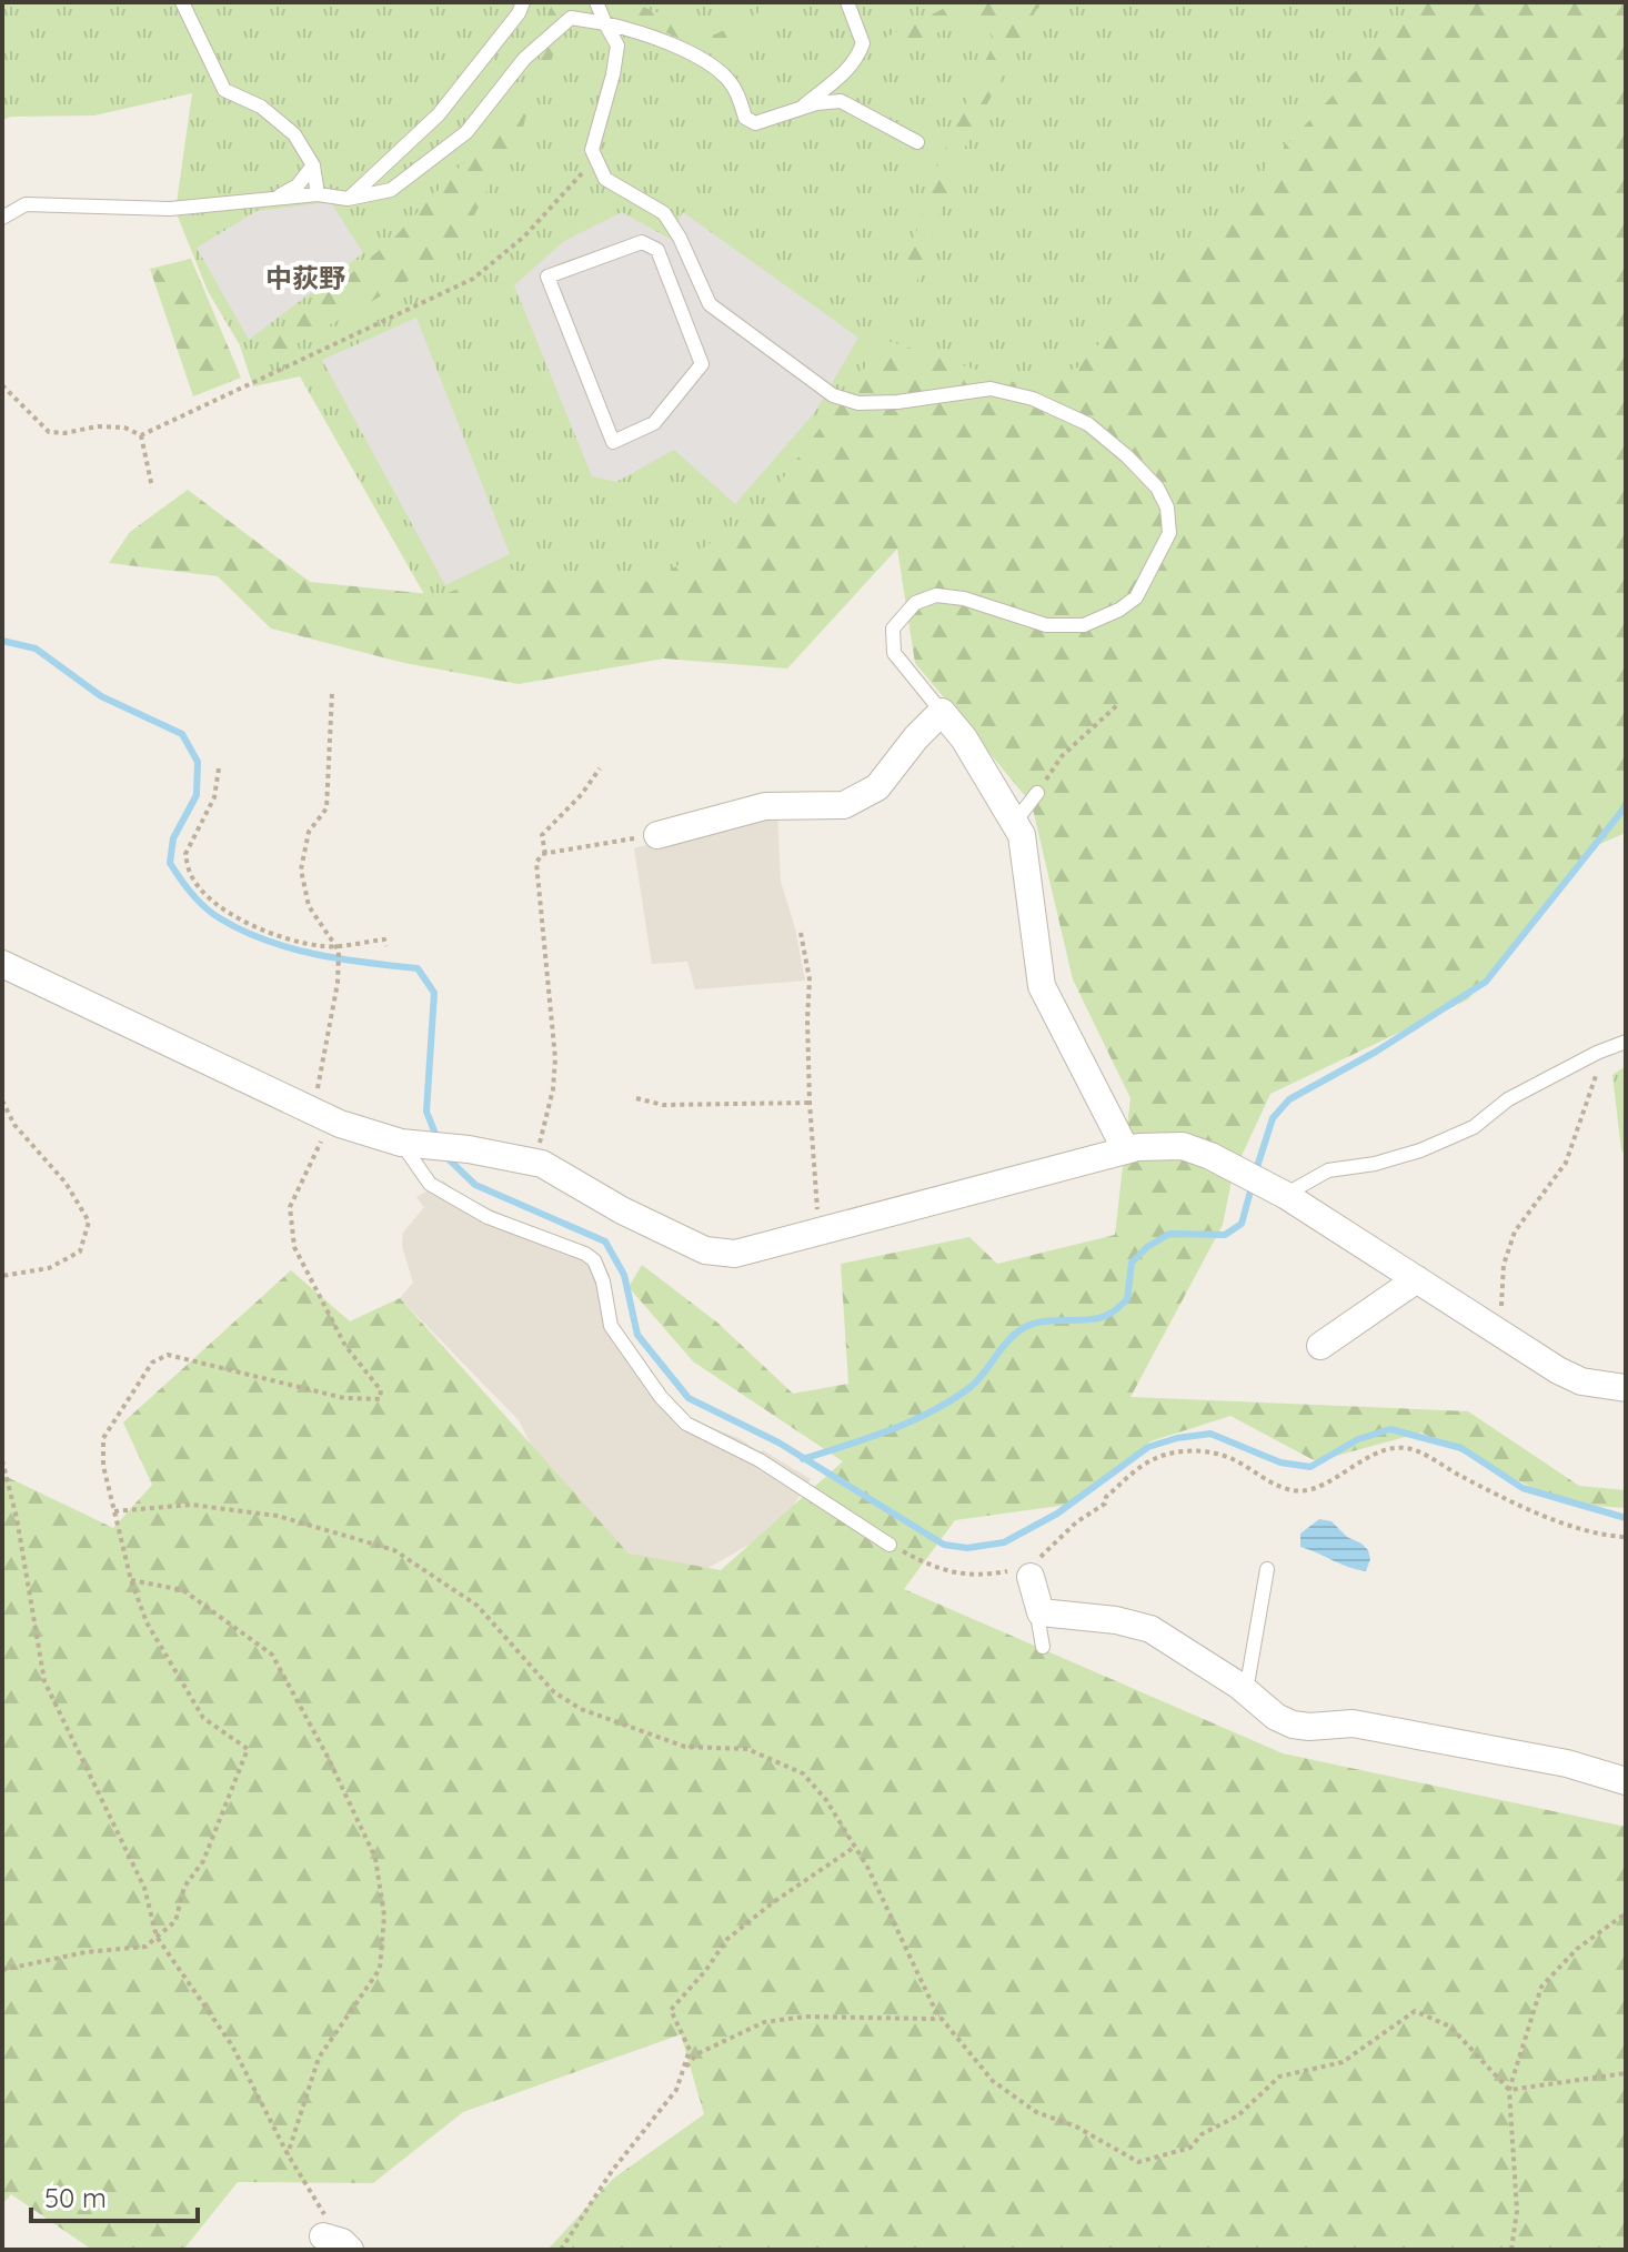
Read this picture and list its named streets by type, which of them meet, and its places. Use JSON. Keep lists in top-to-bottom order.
{
  "districts": ["中荻野"],
  "scale_bar": "50 m"
}
